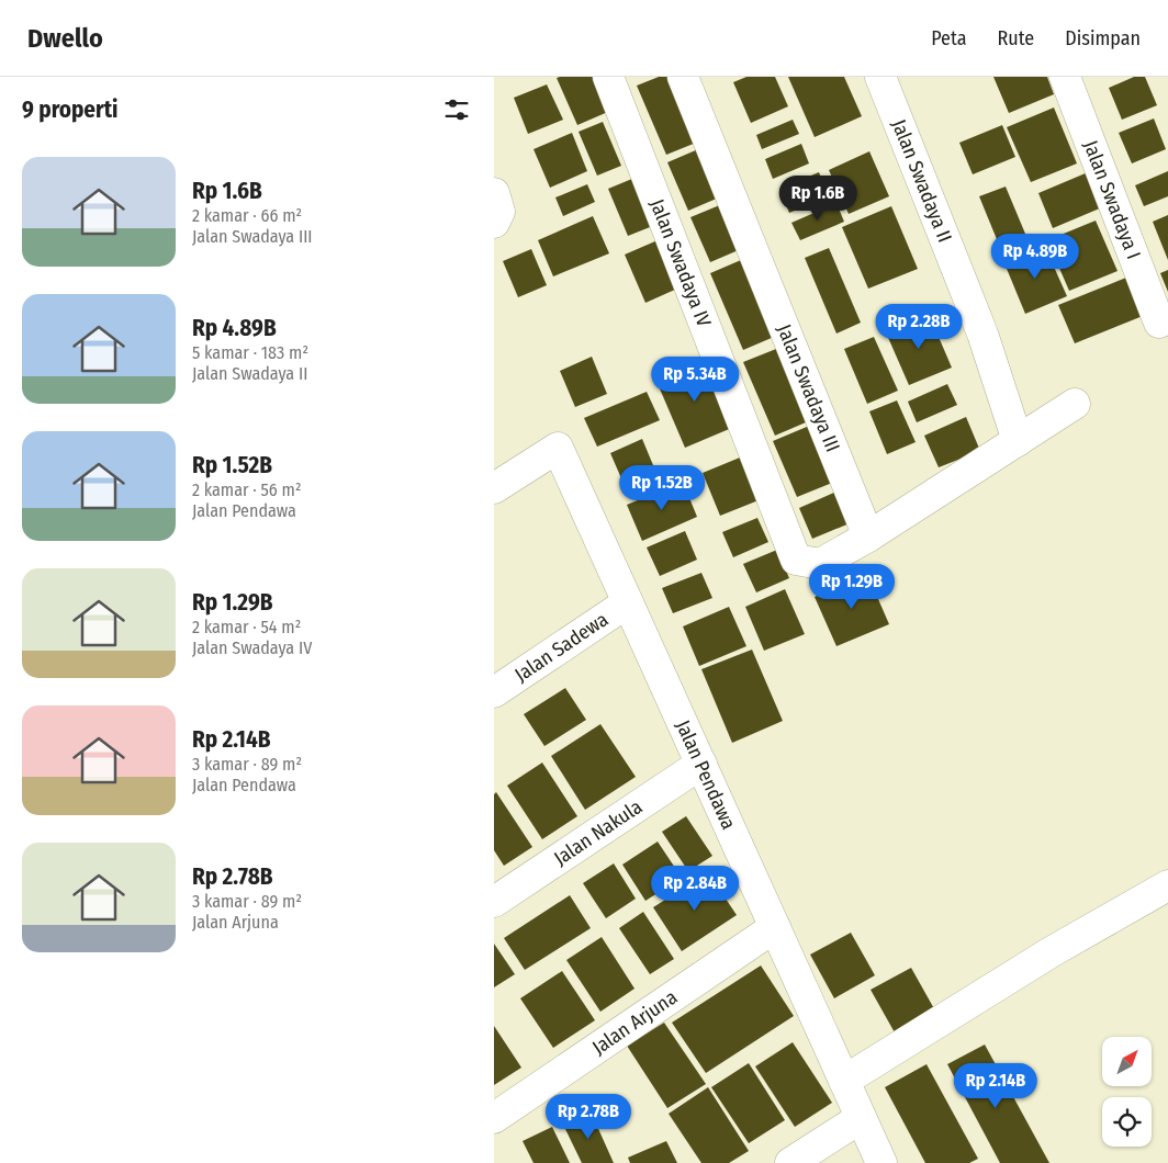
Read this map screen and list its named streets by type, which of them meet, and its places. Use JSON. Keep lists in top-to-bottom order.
{
  "streets": {
    "street": [
      "Jalan Swadaya II",
      "Jalan Swadaya I",
      "Jalan Swadaya IV",
      "Jalan Swadaya III",
      "Jalan Sadewa",
      "Jalan Pendawa",
      "Jalan Nakula",
      "Jalan Arjuna"
    ]
  },
  "crossings": [
    ["Jalan Swadaya IV", "Jalan Swadaya III"],
    ["Jalan Sadewa", "Jalan Pendawa"],
    ["Jalan Pendawa", "Jalan Nakula"],
    ["Jalan Pendawa", "Jalan Arjuna"]
  ],
  "north": "top right",
  "page": {
    "header": "Dwello",
    "nav": ["Peta", "Rute", "Disimpan"],
    "heading": "9 properti",
    "list": [
      {
        "name": "Rp 1.6B",
        "note": "2 kamar · 66 m² · Jalan Swadaya III"
      },
      {
        "name": "Rp 4.89B",
        "note": "5 kamar · 183 m² · Jalan Swadaya II"
      },
      {
        "name": "Rp 1.52B",
        "note": "2 kamar · 56 m² · Jalan Pendawa"
      },
      {
        "name": "Rp 1.29B",
        "note": "2 kamar · 54 m² · Jalan Swadaya IV"
      },
      {
        "name": "Rp 2.14B",
        "note": "3 kamar · 89 m² · Jalan Pendawa"
      },
      {
        "name": "Rp 2.78B",
        "note": "3 kamar · 89 m² · Jalan Arjuna"
      }
    ],
    "price": [
      "Rp 1.6B",
      "Rp 4.89B",
      "Rp 2.28B",
      "Rp 5.34B",
      "Rp 1.52B",
      "Rp 1.29B",
      "Rp 2.84B",
      "Rp 2.14B",
      "Rp 2.78B"
    ]
  }
}
